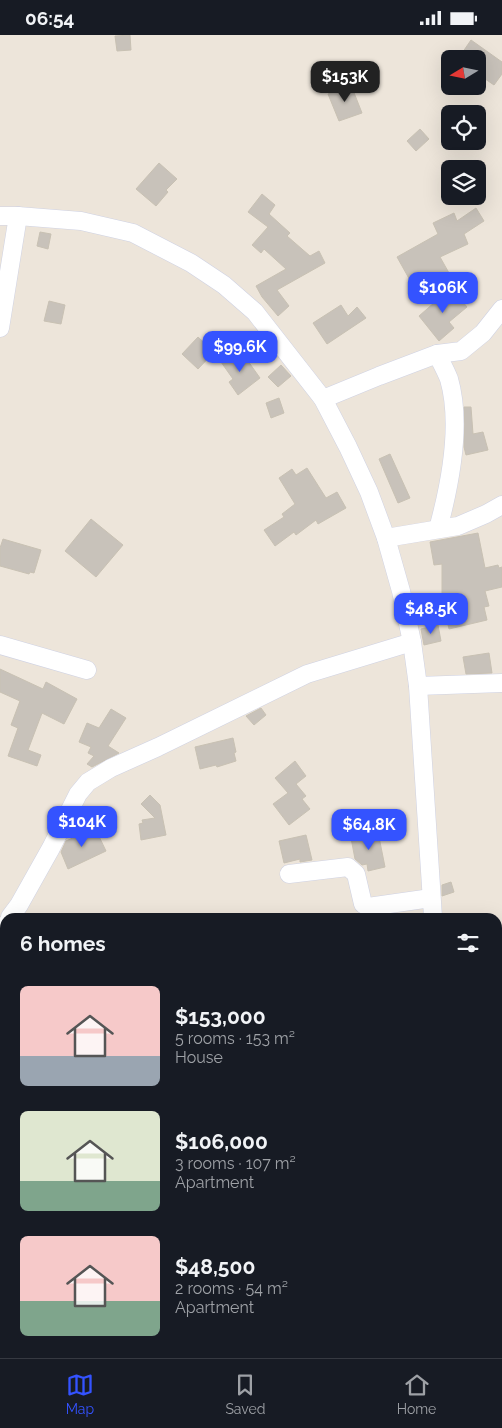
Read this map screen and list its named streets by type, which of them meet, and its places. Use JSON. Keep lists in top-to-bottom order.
{
  "north": "left",
  "page": {
    "status": "06:54",
    "price": [
      "$153K",
      "$106K",
      "$99.6K",
      "$48.5K",
      "$104K",
      "$64.8K"
    ],
    "heading": "6 homes",
    "list": [
      {
        "name": "$153,000",
        "note": "5 rooms · 153 m² · House"
      },
      {
        "name": "$106,000",
        "note": "3 rooms · 107 m² · Apartment"
      },
      {
        "name": "$48,500",
        "note": "2 rooms · 54 m² · Apartment"
      }
    ],
    "tabs": ["Map", "Saved", "Home"]
  }
}
